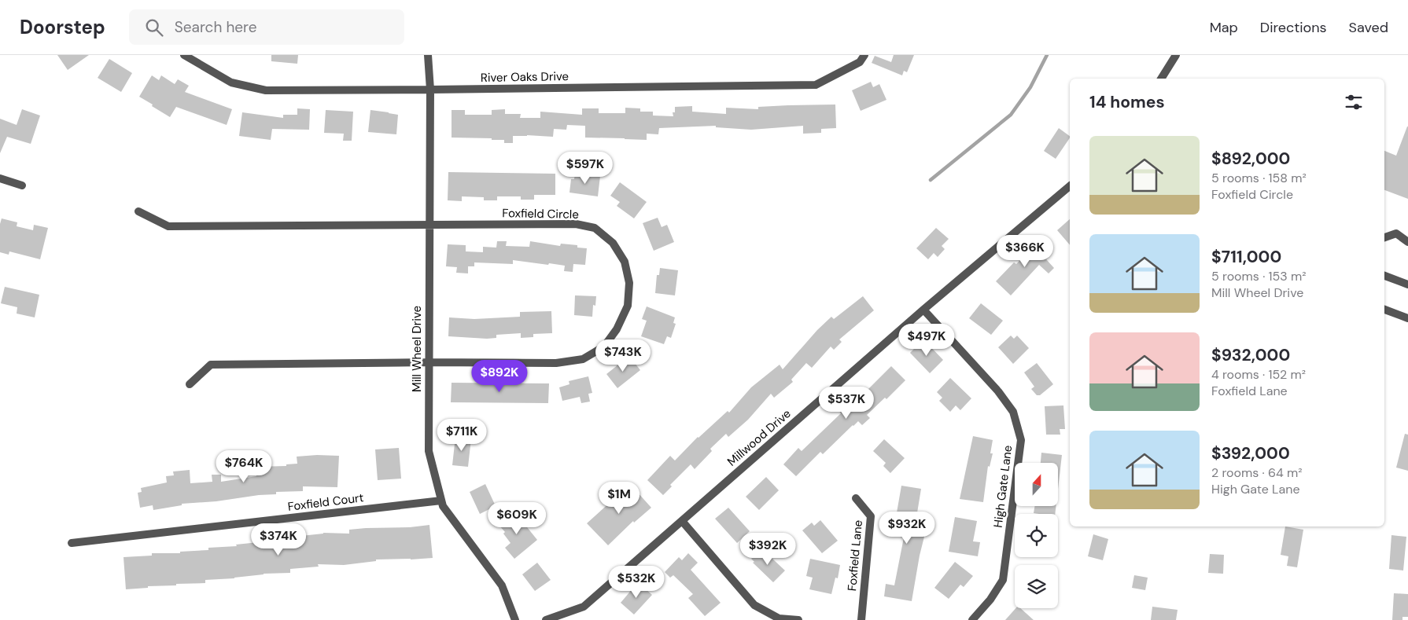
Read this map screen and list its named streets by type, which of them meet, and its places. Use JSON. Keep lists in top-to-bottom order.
{
  "streets": {
    "street": [
      "River Oaks Drive",
      "Foxfield Circle",
      "Mill Wheel Drive",
      "Millwood Drive",
      "High Gate Lane",
      "Foxfield Court",
      "Foxfield Lane"
    ]
  },
  "crossings": [
    ["River Oaks Drive", "Mill Wheel Drive"],
    ["Foxfield Circle", "Mill Wheel Drive"],
    ["Mill Wheel Drive", "Foxfield Court"],
    ["Millwood Drive", "High Gate Lane"]
  ],
  "north": "top",
  "page": {
    "header": "Doorstep",
    "search": "Search here",
    "nav": ["Map", "Directions", "Saved"],
    "heading": "14 homes",
    "list": [
      {
        "name": "$892,000",
        "note": "5 rooms · 158 m² · Foxfield Circle"
      },
      {
        "name": "$711,000",
        "note": "5 rooms · 153 m² · Mill Wheel Drive"
      },
      {
        "name": "$932,000",
        "note": "4 rooms · 152 m² · Foxfield Lane"
      },
      {
        "name": "$392,000",
        "note": "2 rooms · 64 m² · High Gate Lane"
      }
    ],
    "price": [
      "$597K",
      "$366K",
      "$497K",
      "$743K",
      "$892K",
      "$537K",
      "$711K",
      "$764K",
      "$1M",
      "$609K",
      "$932K",
      "$374K",
      "$392K",
      "$532K"
    ]
  }
}
